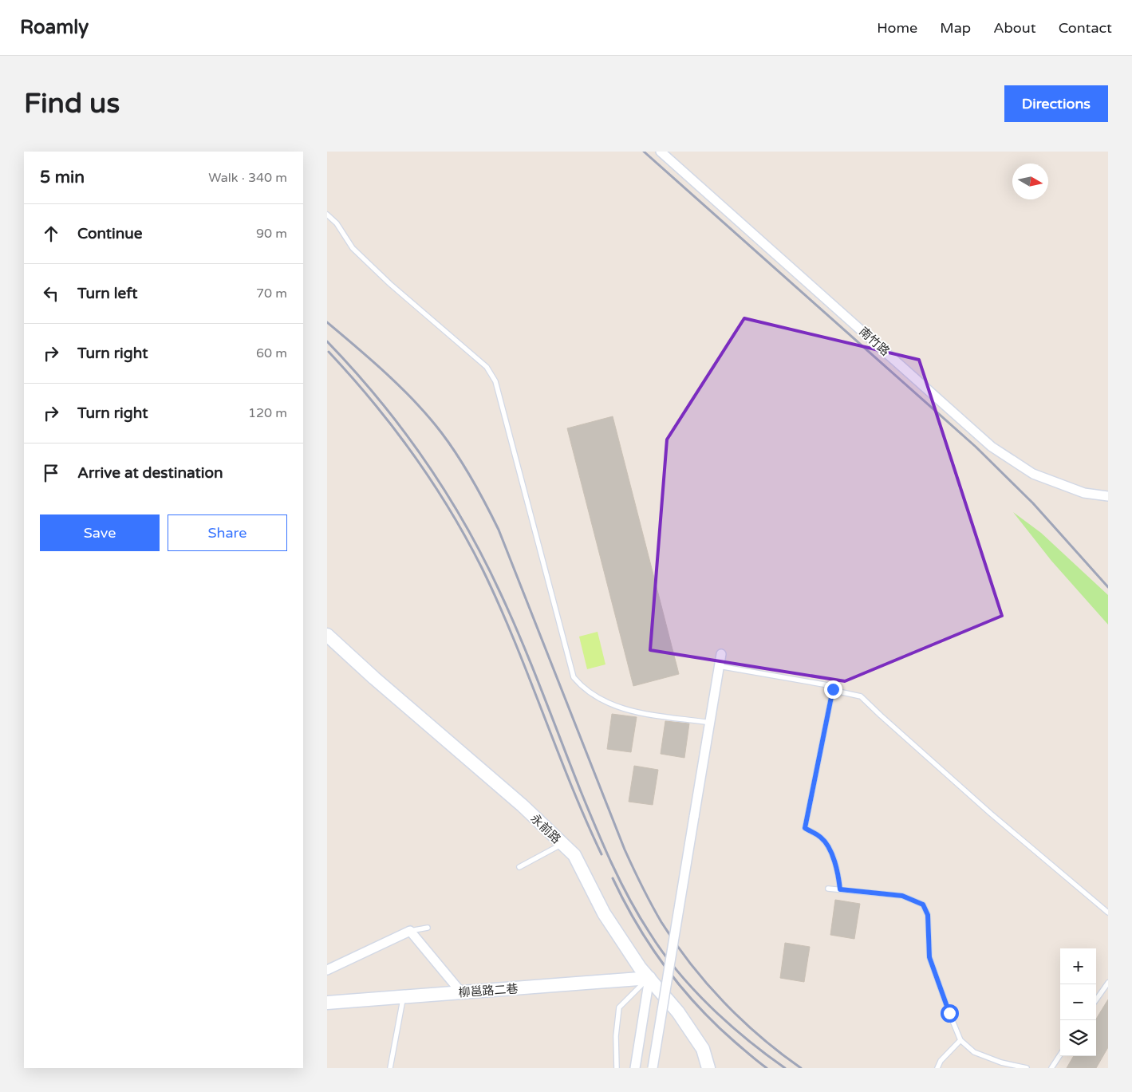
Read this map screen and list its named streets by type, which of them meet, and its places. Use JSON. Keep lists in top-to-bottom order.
{
  "streets": {
    "street": ["南竹路", "永前路", "柳邕路二巷"]
  },
  "crossings": [
    ["永前路", "柳邕路二巷"]
  ],
  "north": "right",
  "page": {
    "header": "Roamly",
    "nav": [
      "Home",
      "Map",
      "About",
      "Contact"
    ],
    "buttons": [
      "Directions",
      ["Save", "Share"]
    ],
    "title": "Find us",
    "heading": ["5 min", "Walk · 340 m"],
    "list": [
      ["Continue", "90 m"],
      ["Turn left", "70 m"],
      ["Turn right", "60 m"],
      ["Turn right", "120 m"],
      "Arrive at destination"
    ],
    "map_buttons": ["+", "−"]
  }
}
